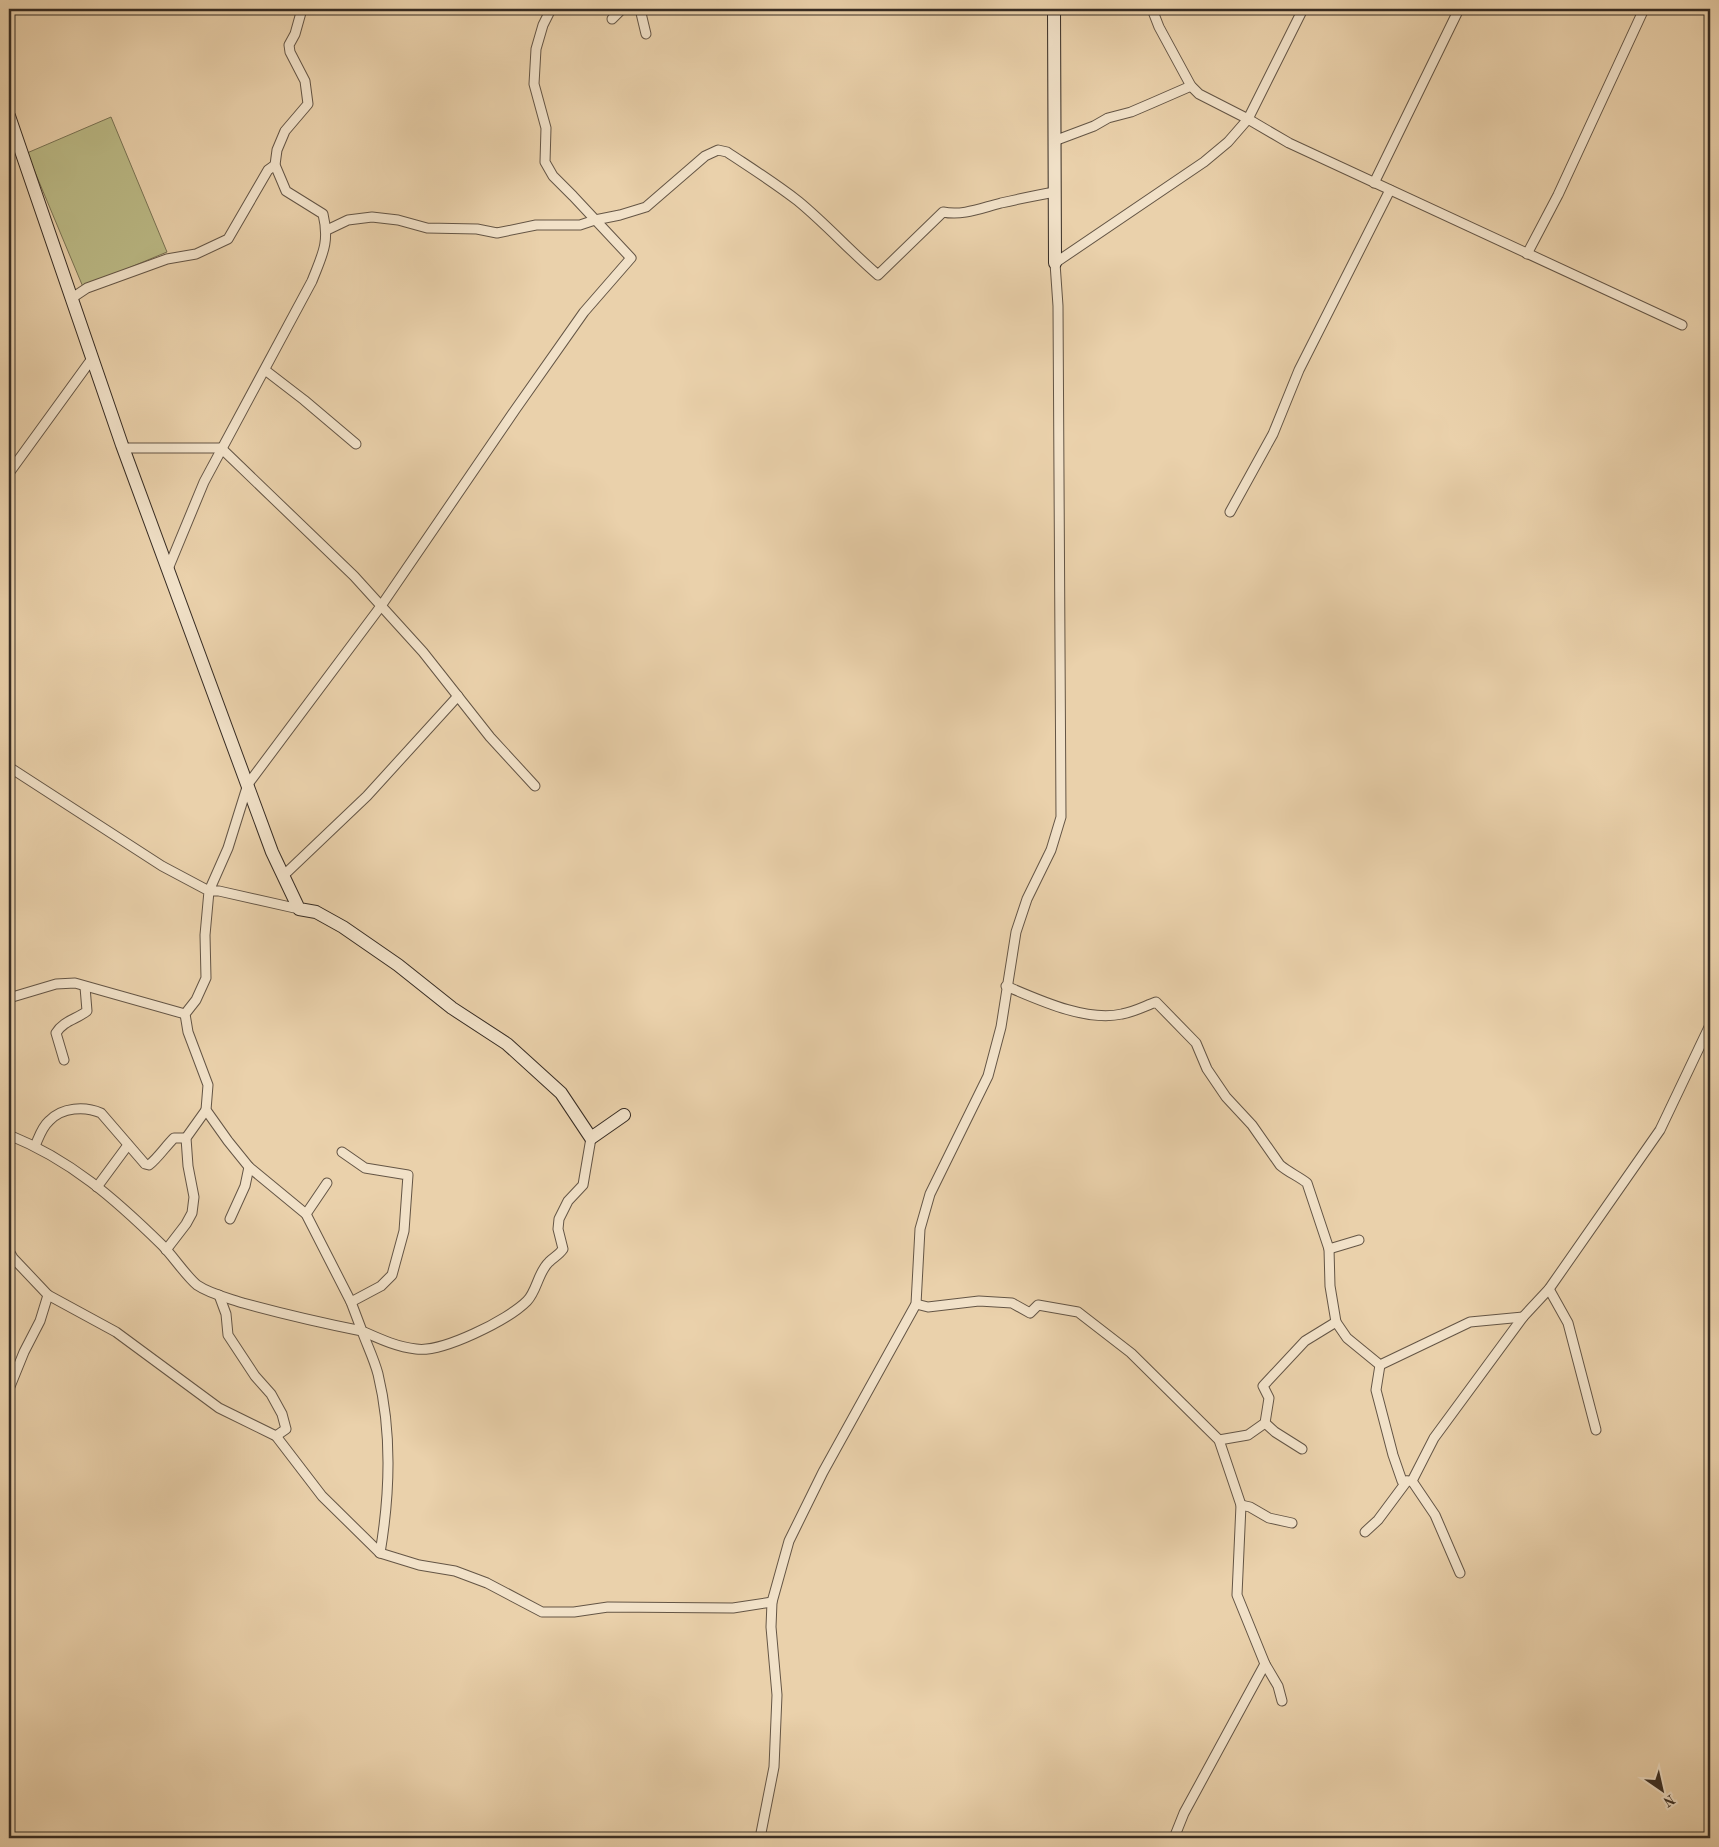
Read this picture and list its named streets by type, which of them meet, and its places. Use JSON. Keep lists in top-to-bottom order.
{
  "north": "bottom right"
}
